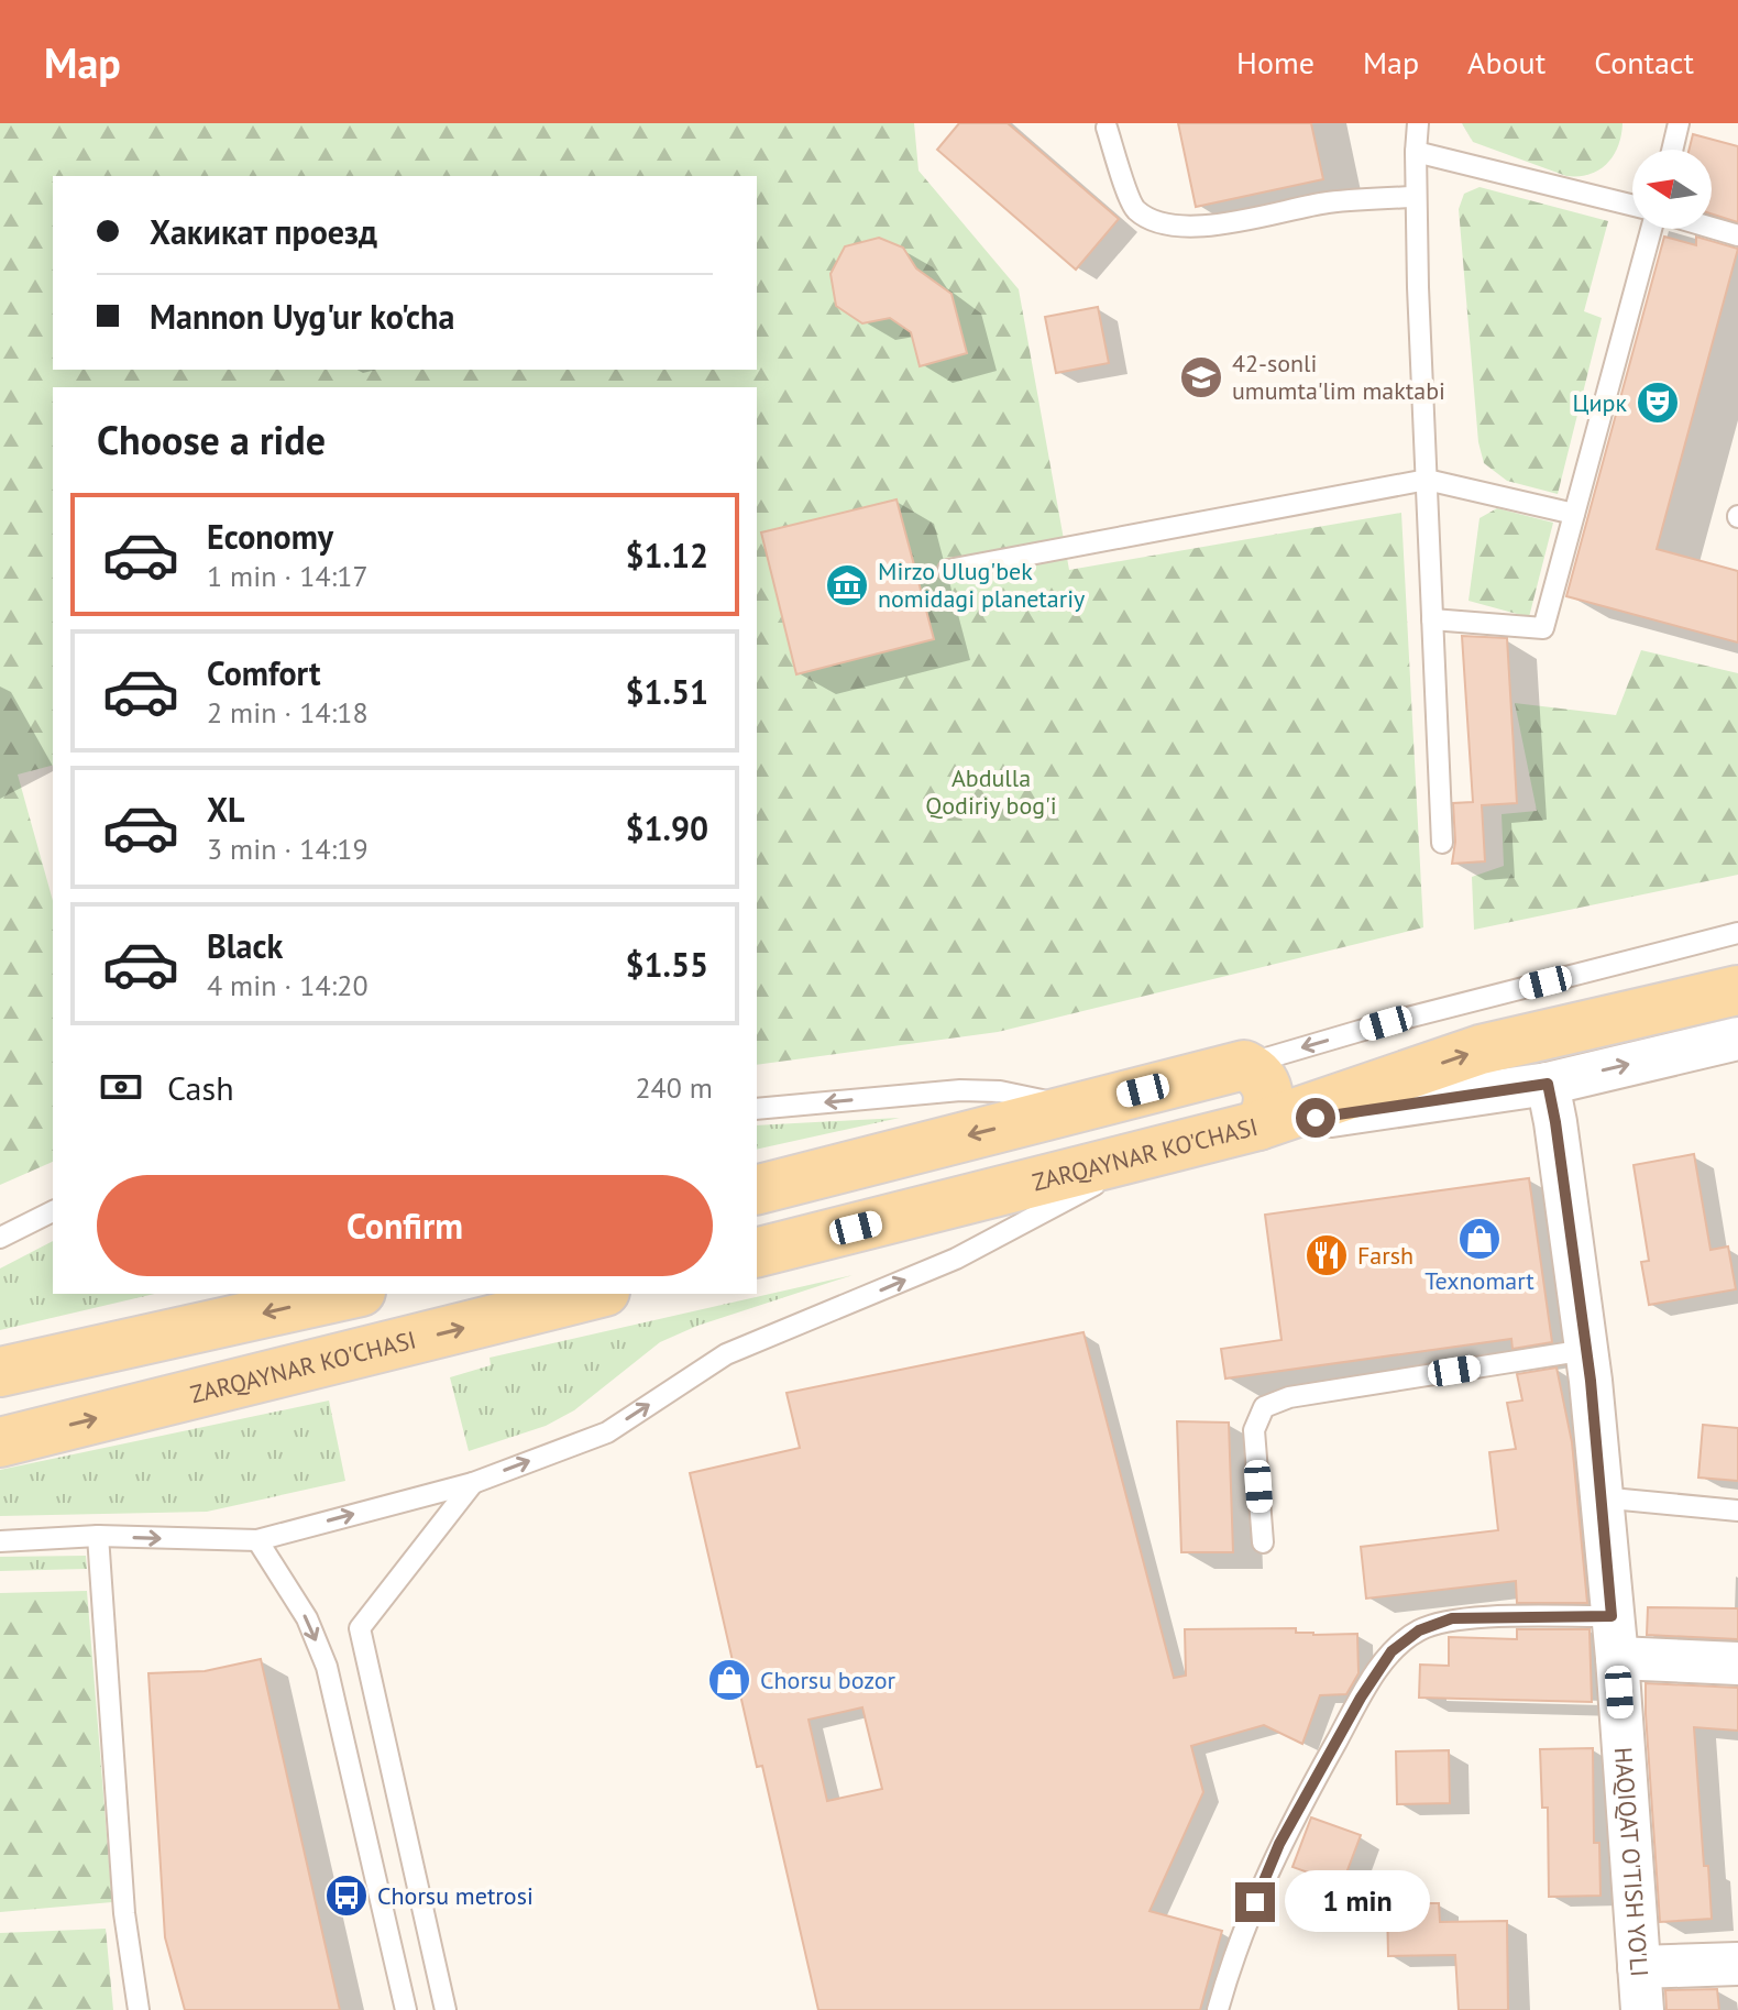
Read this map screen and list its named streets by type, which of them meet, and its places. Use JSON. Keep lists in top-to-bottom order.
{
  "streets": {
    "main road": ["ZARQAYNAR KO'CHASI"],
    "street": ["HAQIQAT O'TISH YO'LI"]
  },
  "parks": ["Abdulla Qodiriy bog'i"],
  "places": {
    "school or university": ["42-sonli umumta'lim maktabi"],
    "theatre": ["Цирк"],
    "museum": ["Mirzo Ulug'bek nomidagi planetariy"],
    "shop": ["Texnomart", "Chorsu bozor"],
    "restaurant": ["Farsh"],
    "bus stop": ["Chorsu metrosi"]
  },
  "north": "left",
  "page": {
    "header": "Map",
    "nav": [
      "Home",
      "Map",
      "About",
      "Contact"
    ],
    "banner": ["Хакикат проезд", "Mannon Uyg'ur ko'cha"],
    "heading": "Choose a ride",
    "list": [
      {
        "name": "Economy",
        "note": "1 min · 14:17",
        "value": "$1.12"
      },
      {
        "name": "Comfort",
        "note": "2 min · 14:18",
        "value": "$1.51"
      },
      {
        "name": "XL",
        "note": "3 min · 14:19",
        "value": "$1.90"
      },
      {
        "name": "Black",
        "note": "4 min · 14:20",
        "value": "$1.55"
      }
    ],
    "pay": ["Cash", "240 m"],
    "buttons": "Confirm",
    "bubble": "1 min"
  }
}
